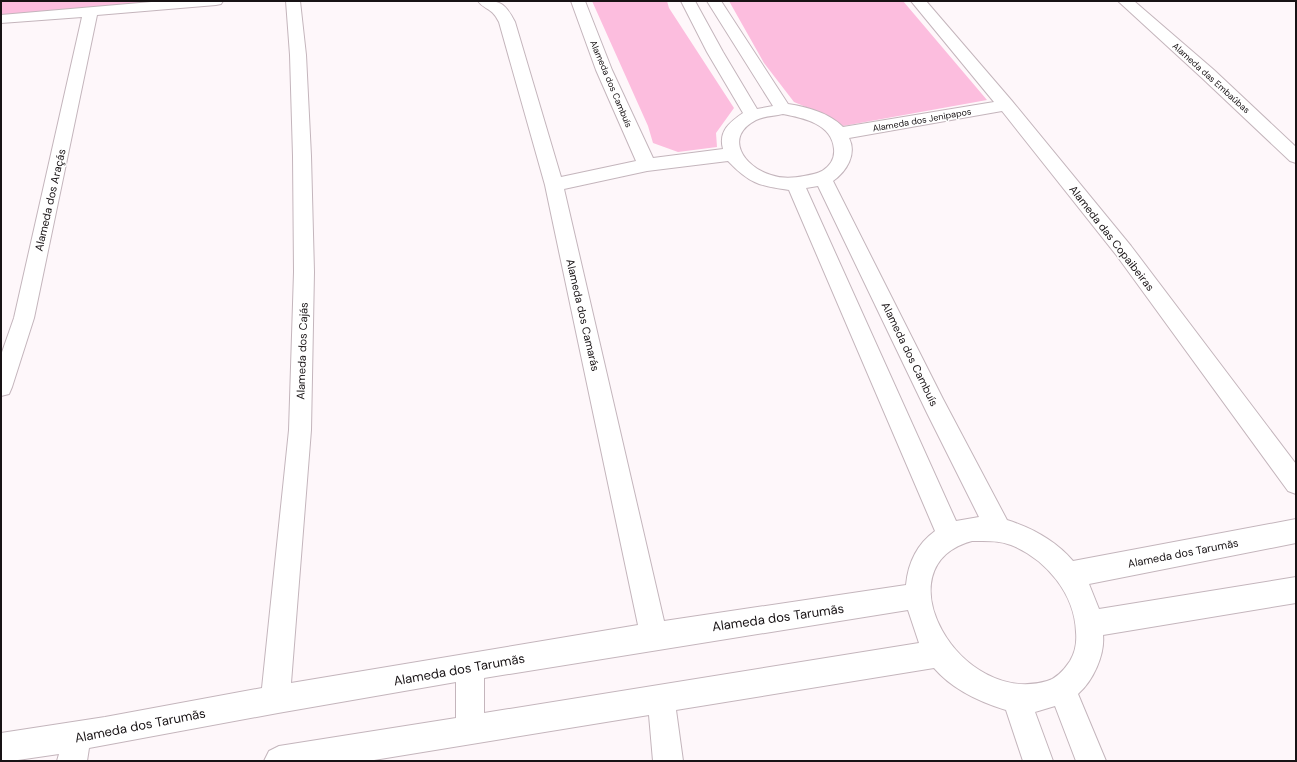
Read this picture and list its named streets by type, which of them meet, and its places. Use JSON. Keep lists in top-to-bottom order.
{
  "streets": {
    "street": [
      "Alameda das Embaúbas",
      "Alameda dos Cambuís",
      "Alameda dos Jenipapos",
      "Alameda dos Araçás",
      "Alameda das Copaibeiras",
      "Alameda dos Camarás",
      "Alameda dos Cajás",
      "Alameda dos Tarumãs"
    ]
  },
  "crossings": [
    ["Alameda dos Cambuís", "Alameda dos Jenipapos"],
    ["Alameda dos Jenipapos", "Alameda das Copaibeiras"],
    ["Alameda dos Camarás", "Alameda dos Tarumãs"],
    ["Alameda dos Cajás", "Alameda dos Tarumãs"]
  ]
}
